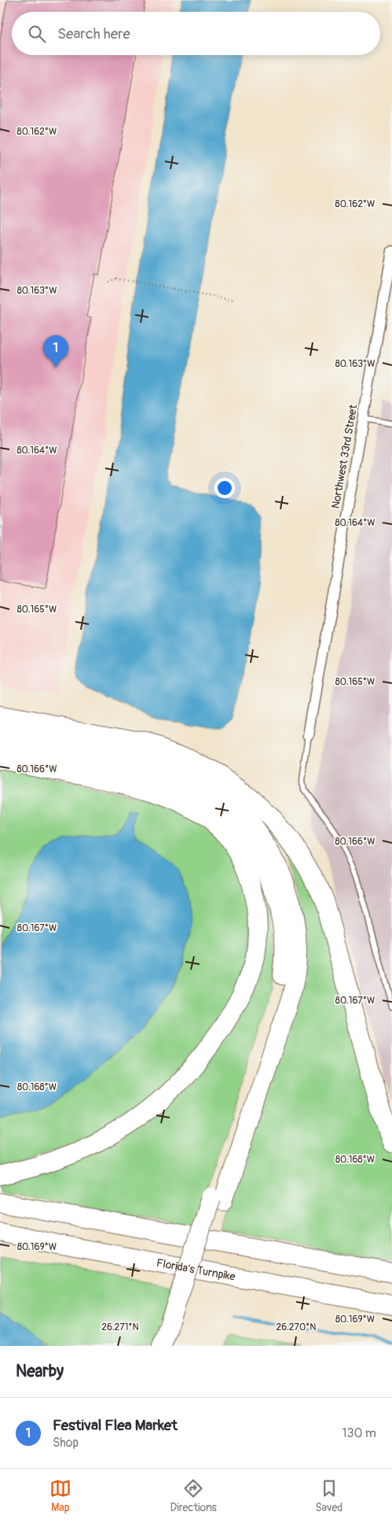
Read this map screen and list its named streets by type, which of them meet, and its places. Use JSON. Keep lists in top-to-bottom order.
{
  "streets": {
    "highway": ["Florida's Turnpike"],
    "street": ["Northwest 33rd Street"]
  },
  "page": {
    "search": "Search here",
    "pins": "1",
    "heading": "Nearby",
    "list": [
      {
        "mark": "1",
        "name": "Festival Flea Market",
        "note": "Shop",
        "value": "130 m"
      }
    ],
    "nav": ["Map", "Directions", "Saved"]
  },
  "coordinates": [
    "80.162°W",
    "80.163°W",
    "80.164°W",
    "80.165°W",
    "80.166°W",
    "80.167°W",
    "80.168°W",
    "80.169°W",
    "26.271°N",
    "26.270°N"
  ]
}
